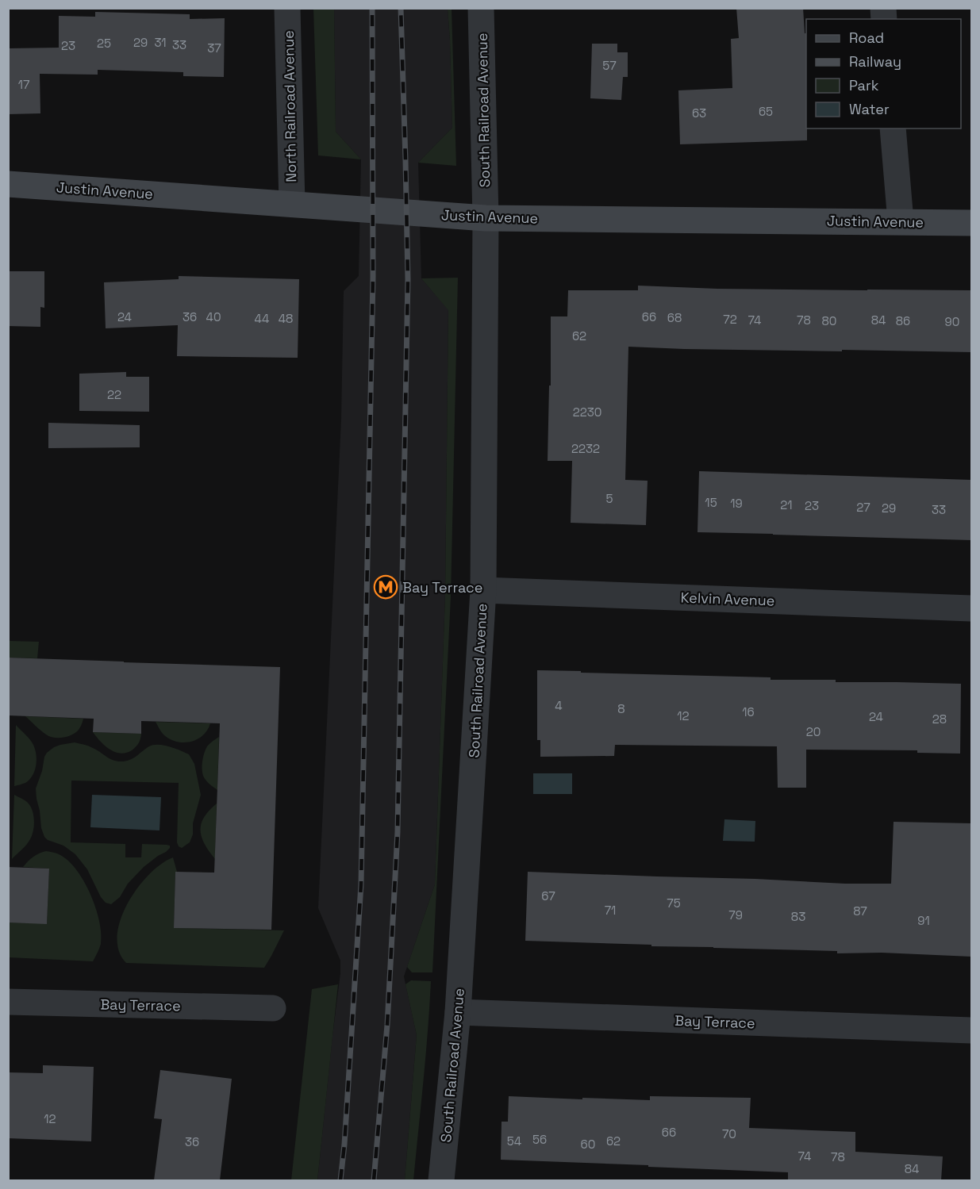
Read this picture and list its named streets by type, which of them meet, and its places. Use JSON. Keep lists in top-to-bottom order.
{
  "streets": {
    "street": [
      "North Railroad Avenue",
      "South Railroad Avenue",
      "Justin Avenue",
      "Kelvin Avenue",
      "Bay Terrace"
    ]
  },
  "crossings": [
    ["North Railroad Avenue", "Justin Avenue"],
    ["South Railroad Avenue", "Justin Avenue"],
    ["South Railroad Avenue", "Kelvin Avenue"],
    ["South Railroad Avenue", "Bay Terrace"]
  ],
  "places": {
    "metro station": ["Bay Terrace"]
  },
  "house_numbers": [
    "29",
    "31",
    "25",
    "33",
    "23",
    "37",
    "57",
    "17",
    "65",
    "63",
    "24",
    "36",
    "40",
    "66",
    "68",
    "44",
    "48",
    "72",
    "74",
    "78",
    "84",
    "80",
    "86",
    "90",
    "62",
    "22",
    "2230",
    "2232",
    "5",
    "15",
    "19",
    "21",
    "23",
    "27",
    "29",
    "33",
    "4",
    "8",
    "16",
    "12",
    "24",
    "28",
    "20",
    "67",
    "75",
    "71",
    "87",
    "79",
    "83",
    "91",
    "12",
    "66",
    "70",
    "56",
    "54",
    "62",
    "36",
    "60",
    "74",
    "78",
    "84"
  ],
  "legend": [
    "Road",
    "Railway",
    "Park",
    "Water"
  ]
}
